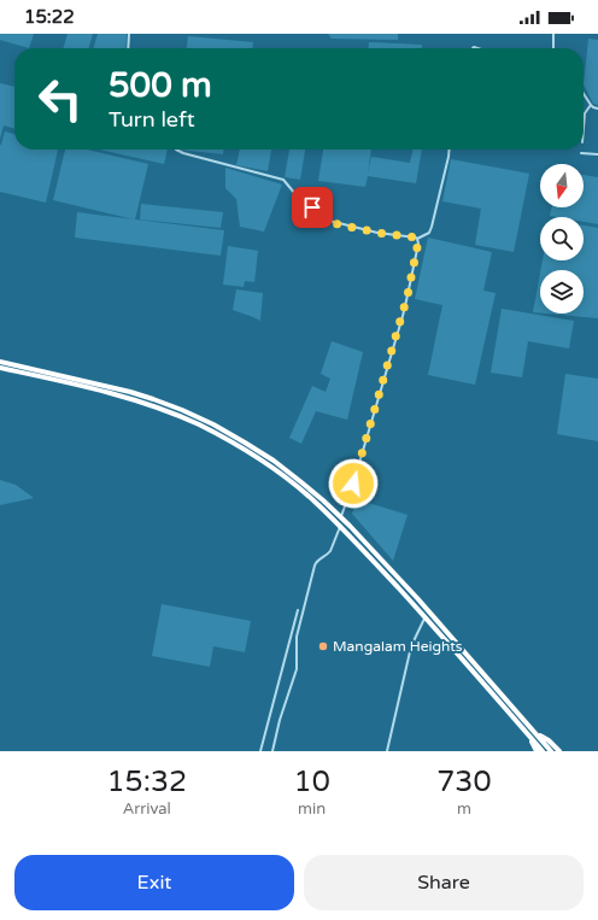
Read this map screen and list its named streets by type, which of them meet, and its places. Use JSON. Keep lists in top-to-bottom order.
{
  "places": ["Mangalam Heights"],
  "north": "bottom",
  "page": {
    "status": "15:22",
    "turn": ["500 m", "Turn left"],
    "eta": [
      "15:32",
      "Arrival",
      "10",
      "min",
      "730",
      "m"
    ],
    "buttons": ["Exit", "Share"]
  }
}
